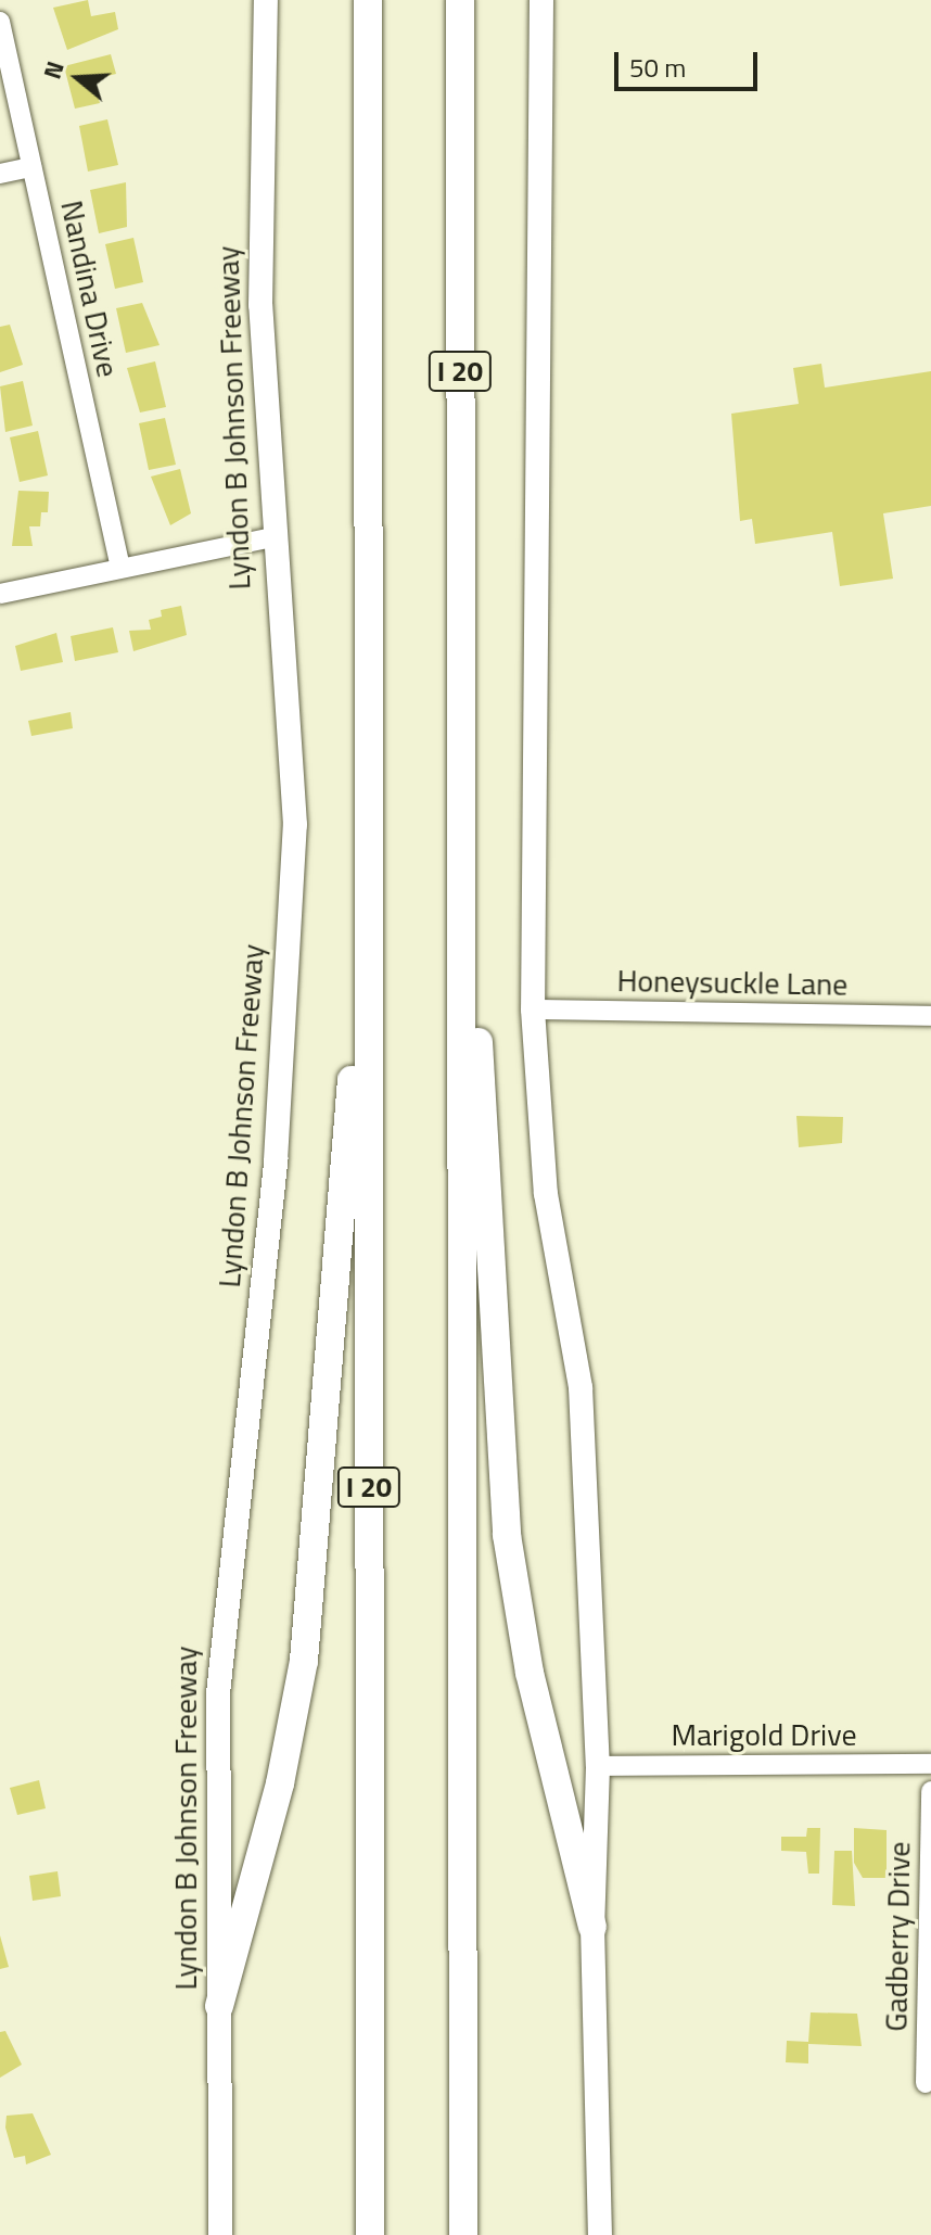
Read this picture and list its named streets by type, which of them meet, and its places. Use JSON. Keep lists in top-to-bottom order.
{
  "streets": {
    "highway": ["I 20"],
    "main road": ["Lyndon B Johnson Freeway"],
    "street": [
      "Nandina Drive",
      "Honeysuckle Lane",
      "Marigold Drive",
      "Gadberry Drive"
    ]
  },
  "scale_bar": "50 m",
  "north": "left"
}
